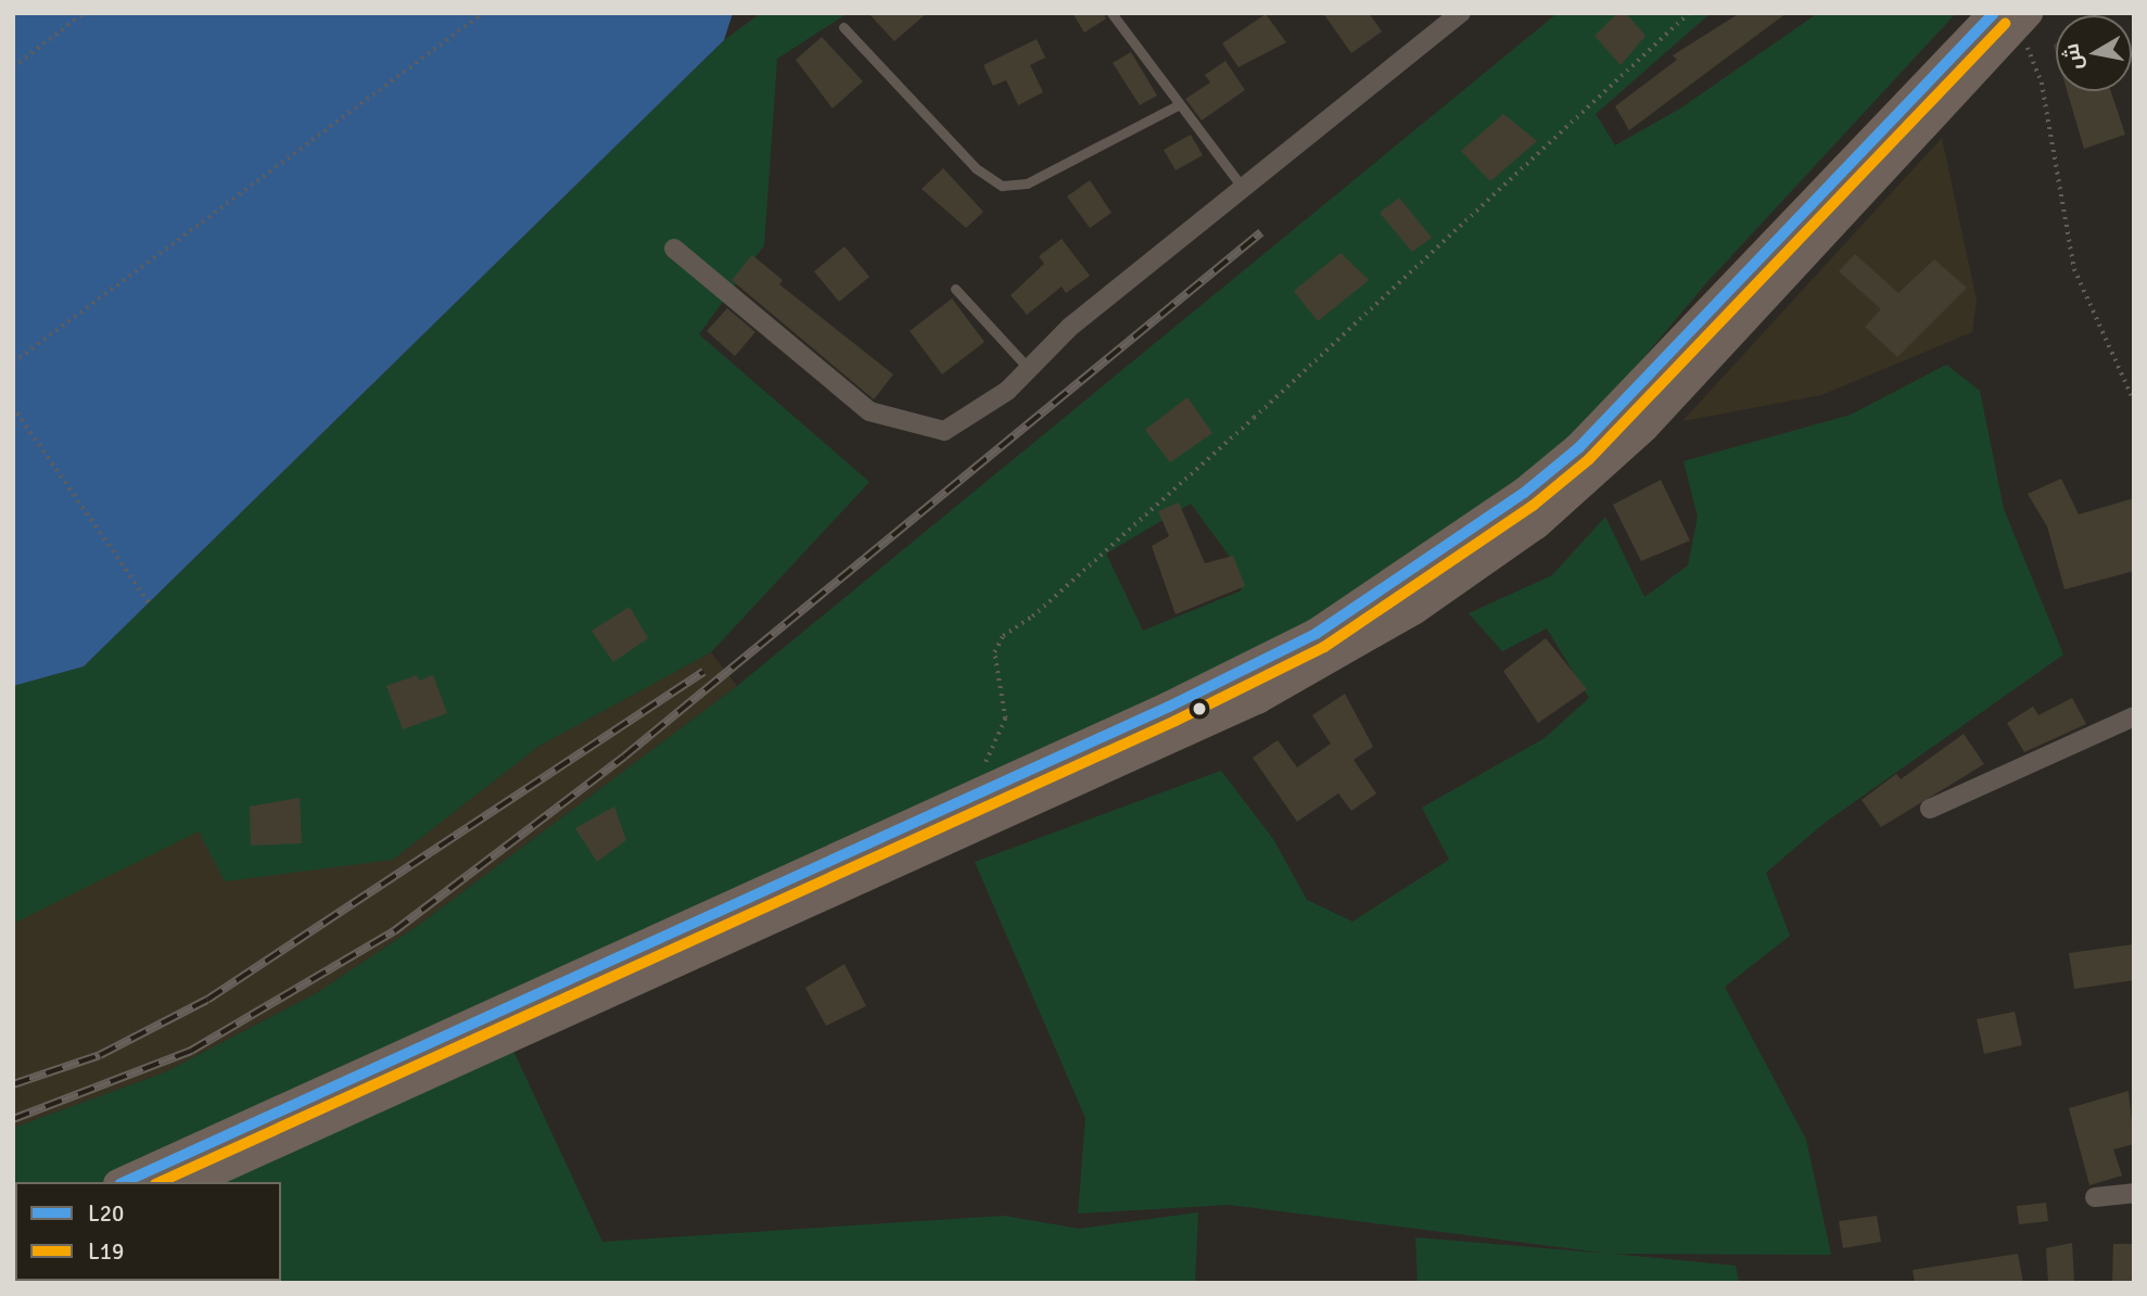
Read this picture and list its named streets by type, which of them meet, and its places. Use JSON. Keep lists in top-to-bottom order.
{
  "lines": ["transit line L20", "transit line L19"],
  "legend": ["L20", "L19"],
  "north": "left"
}
